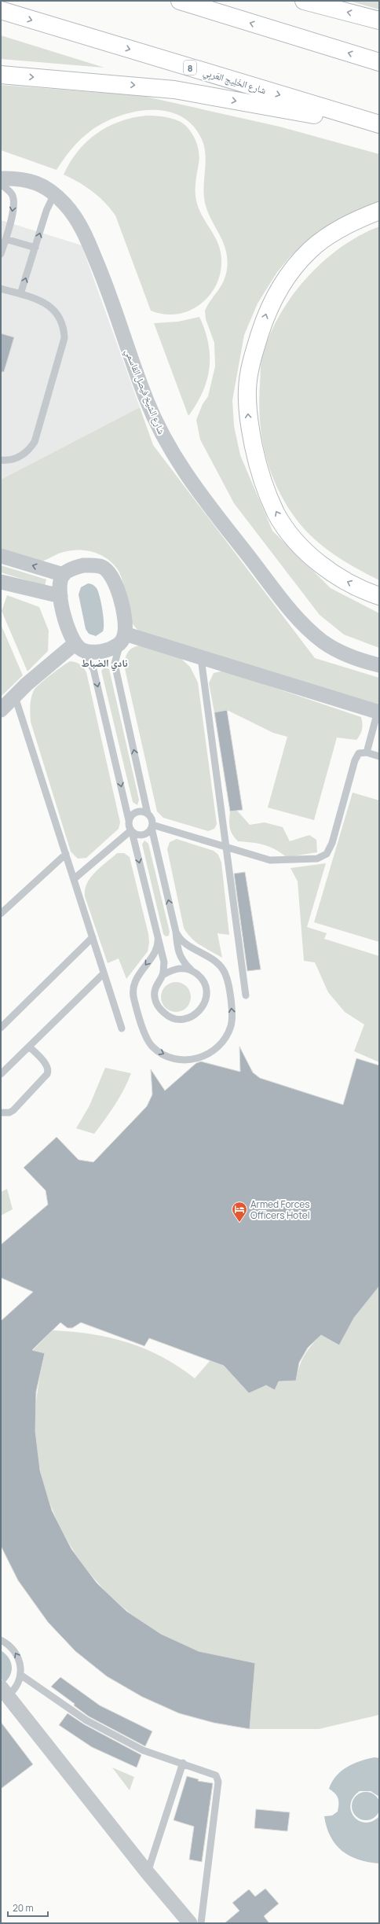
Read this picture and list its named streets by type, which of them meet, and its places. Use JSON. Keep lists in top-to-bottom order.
{
  "streets": {
    "highway": ["8", "شارع الخَلِيج العَربِي"],
    "street": ["شارع الشيخ فيصل القاسمي"]
  },
  "districts": ["نادي الضباط"],
  "places": {
    "hotel": ["Armed Forces Officers Hotel"]
  },
  "scale_bar": "20 m"
}
